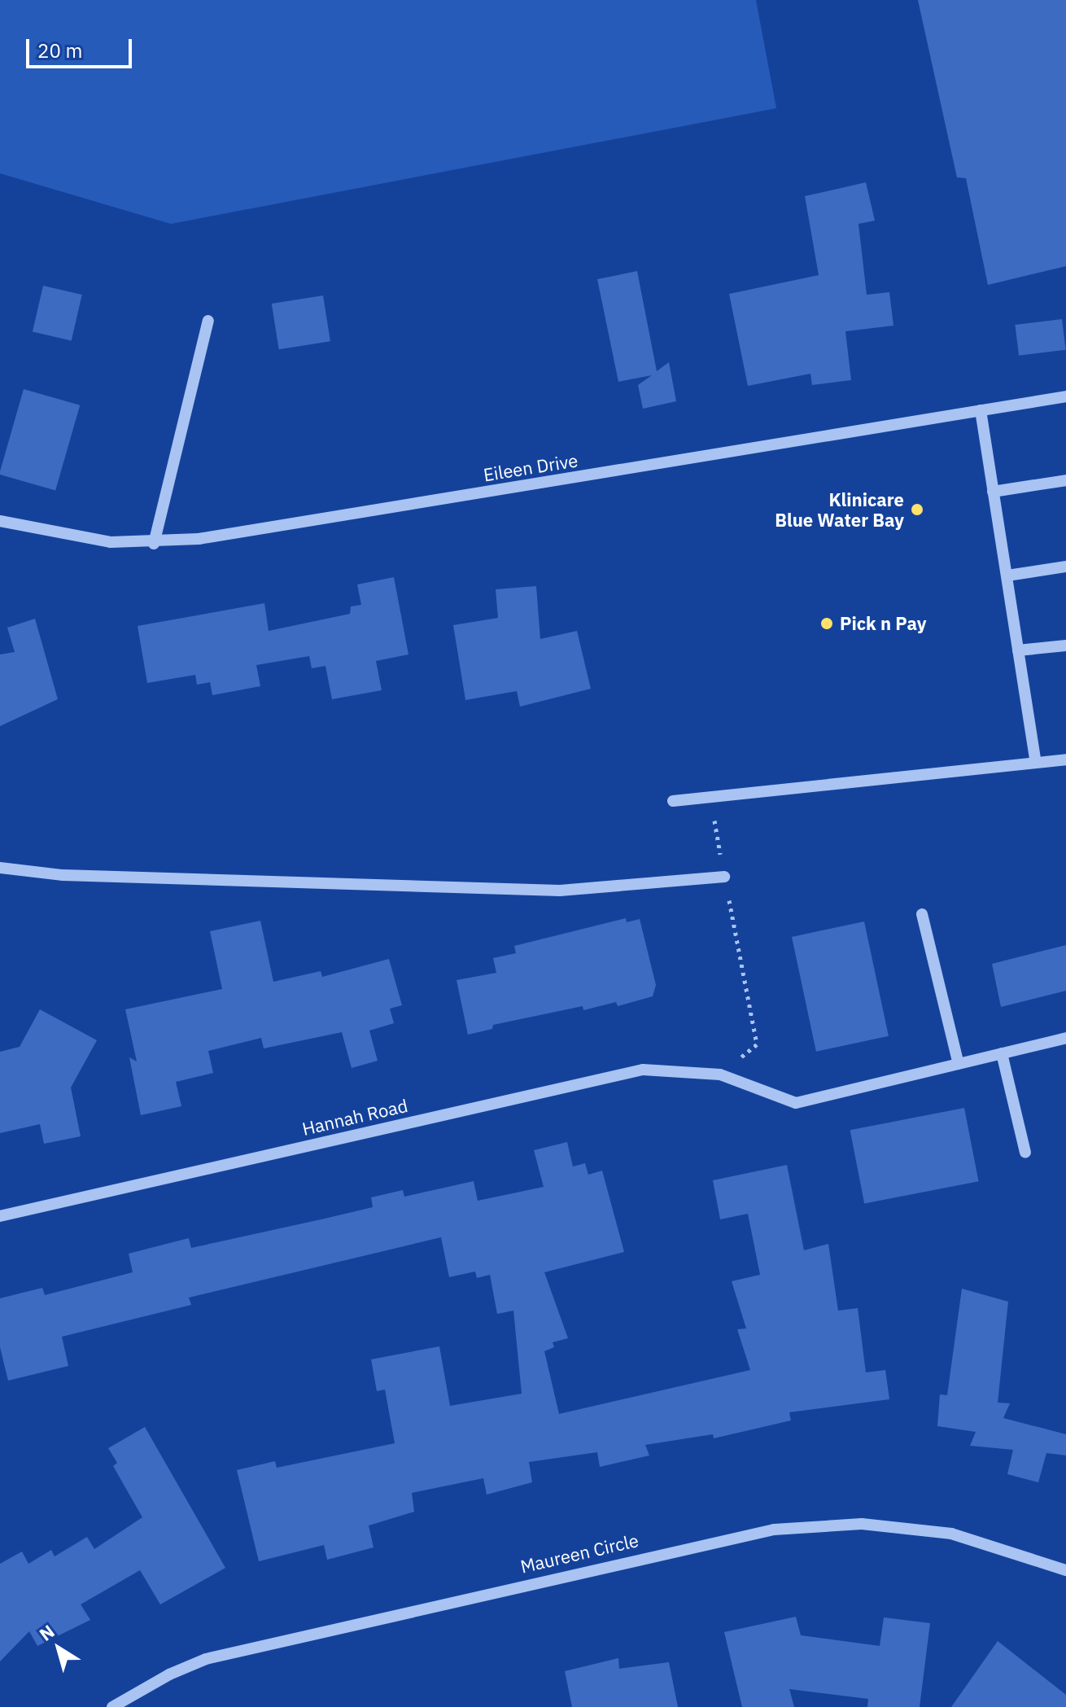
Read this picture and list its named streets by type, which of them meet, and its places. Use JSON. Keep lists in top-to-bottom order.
{
  "streets": {
    "street": ["Eileen Drive", "Hannah Road", "Maureen Circle"]
  },
  "places": ["Klinicare Blue Water Bay", "Pick n Pay"],
  "scale_bar": "20 m",
  "north": "top left"
}
